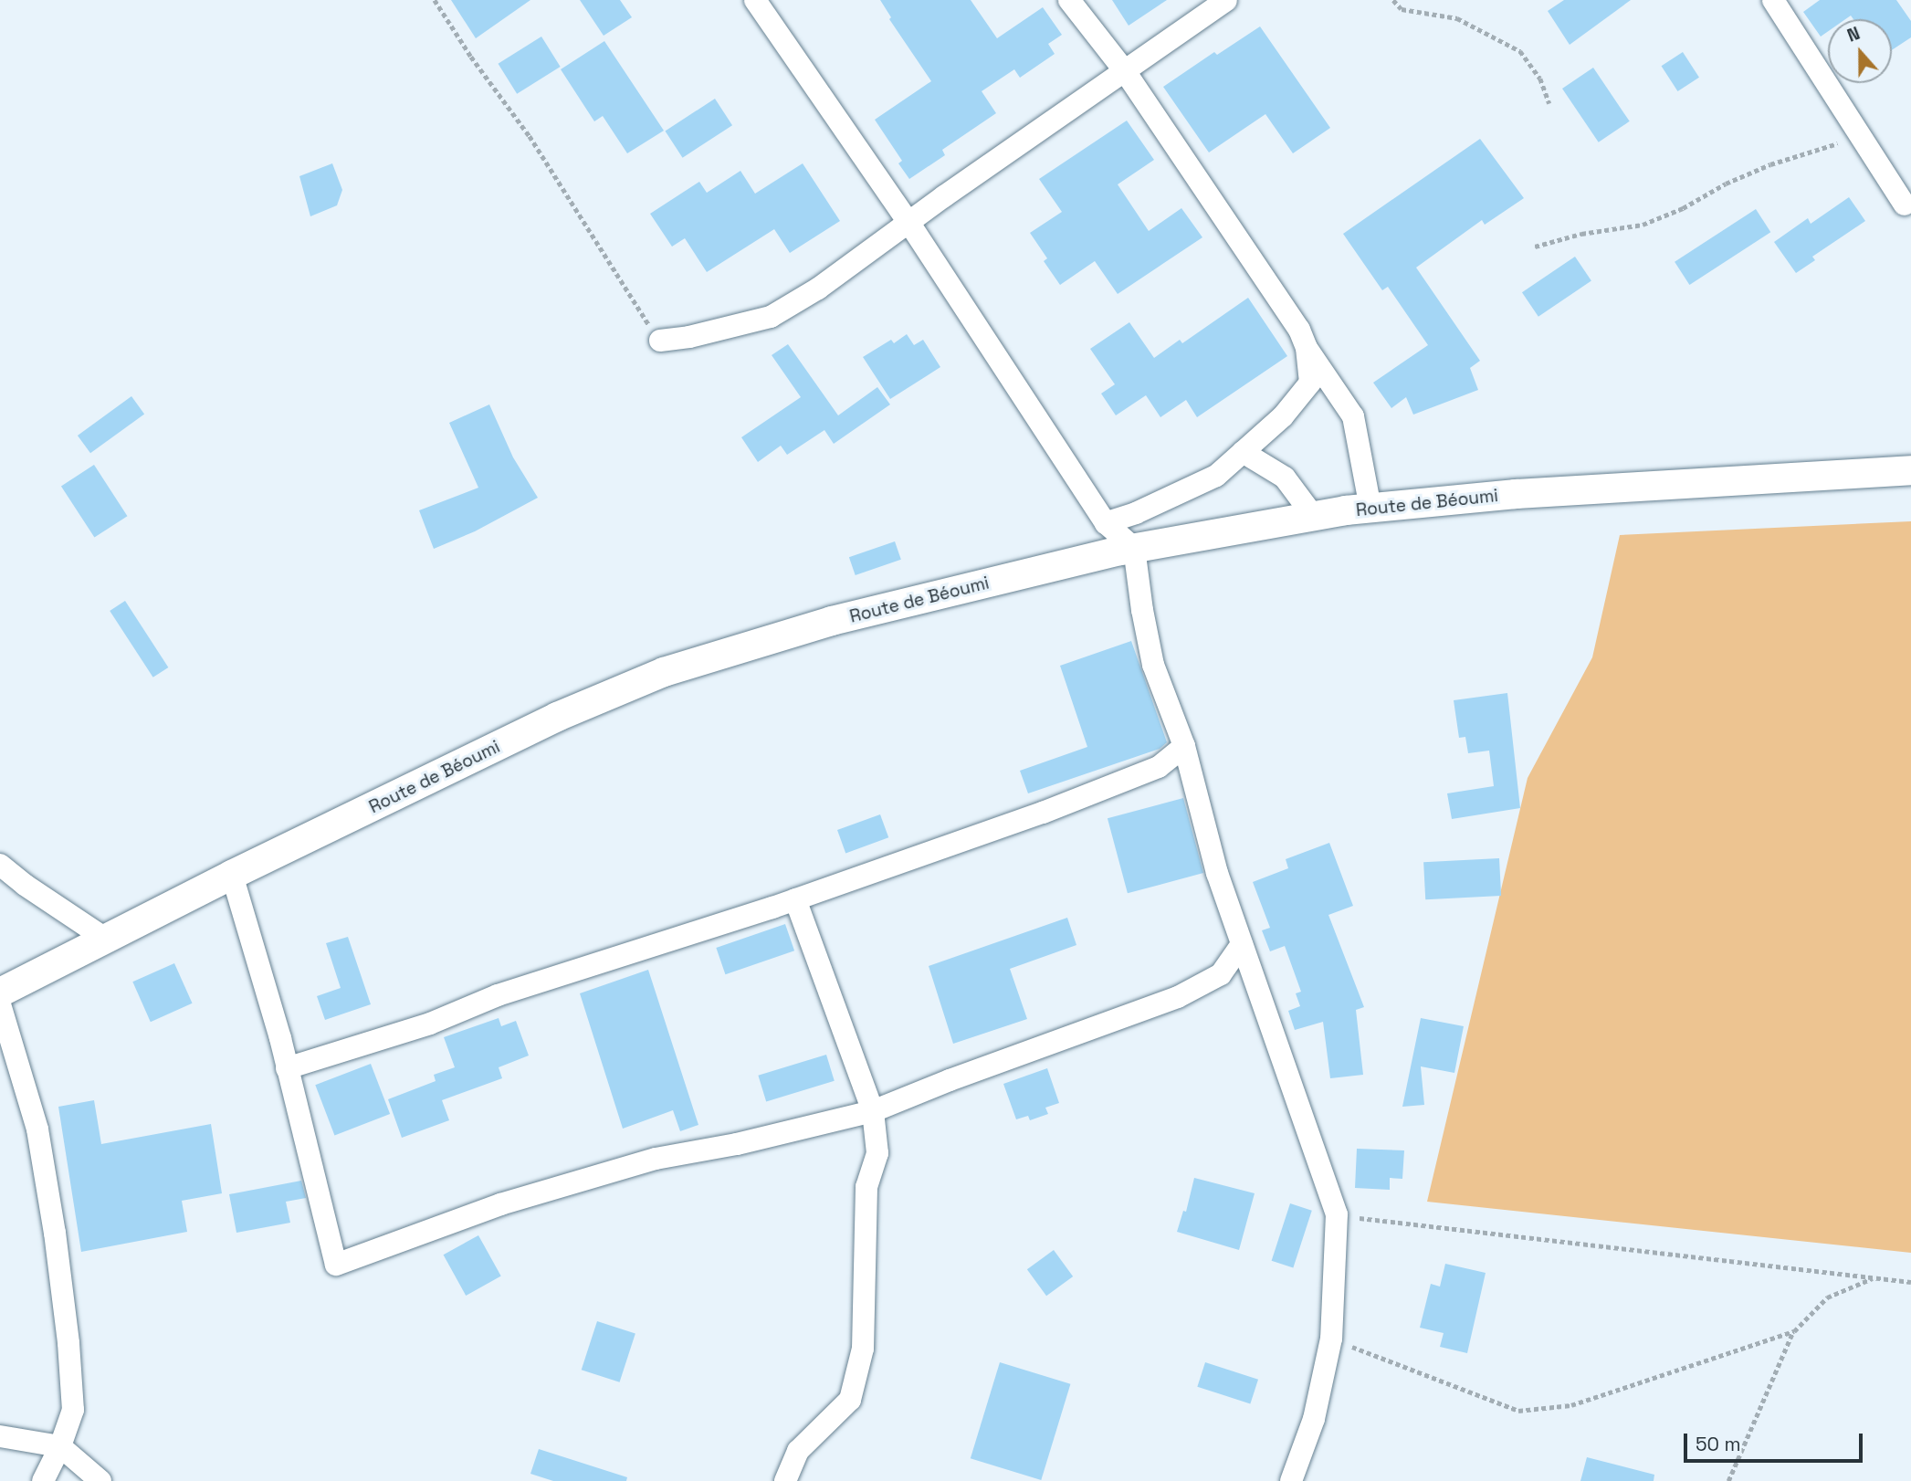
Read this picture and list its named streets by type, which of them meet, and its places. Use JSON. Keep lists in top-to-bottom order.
{
  "streets": {
    "main road": ["Route de Béoumi"]
  },
  "scale_bar": "50 m",
  "north": "top"
}
